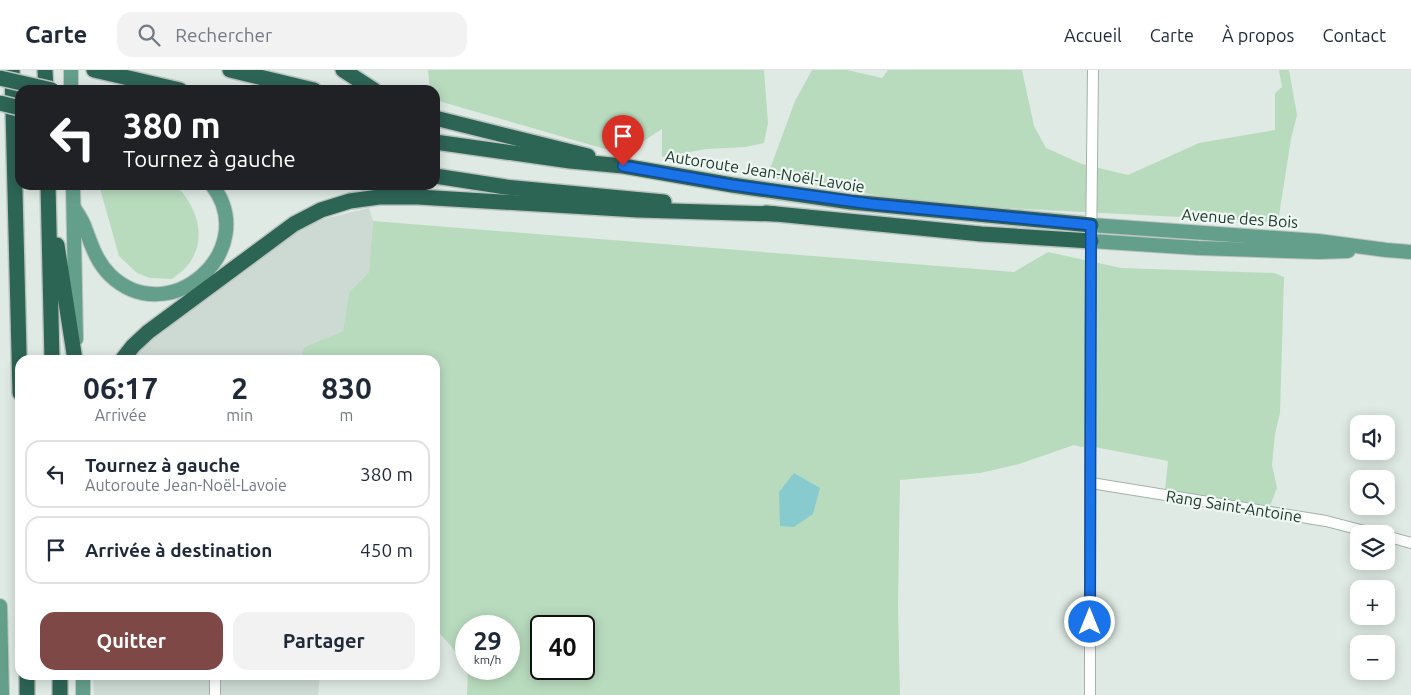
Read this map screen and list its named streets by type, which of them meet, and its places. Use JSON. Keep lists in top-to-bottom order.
{
  "streets": {
    "highway": ["Autoroute Jean-Noël-Lavoie"],
    "main road": ["Avenue des Bois"],
    "street": ["Rang Saint-Antoine"]
  },
  "crossings": [
    ["Autoroute Jean-Noël-Lavoie", "Avenue des Bois"]
  ],
  "page": {
    "header": "Carte",
    "search": "Rechercher",
    "nav": [
      "Accueil",
      "Carte",
      "À propos",
      "Contact"
    ],
    "turn": ["380 m", "Tournez à gauche"],
    "eta": [
      "06:17",
      "Arrivée",
      "2",
      "min",
      "830",
      "m"
    ],
    "map_buttons": ["+", "−"],
    "list": [
      {
        "name": "Tournez à gauche",
        "note": "Autoroute Jean-Noël-Lavoie",
        "value": "380 m"
      },
      {
        "name": "Arrivée à destination",
        "value": "450 m"
      }
    ],
    "buttons": ["Quitter", "Partager"],
    "speed": "29 km/h",
    "limit": "40"
  }
}
